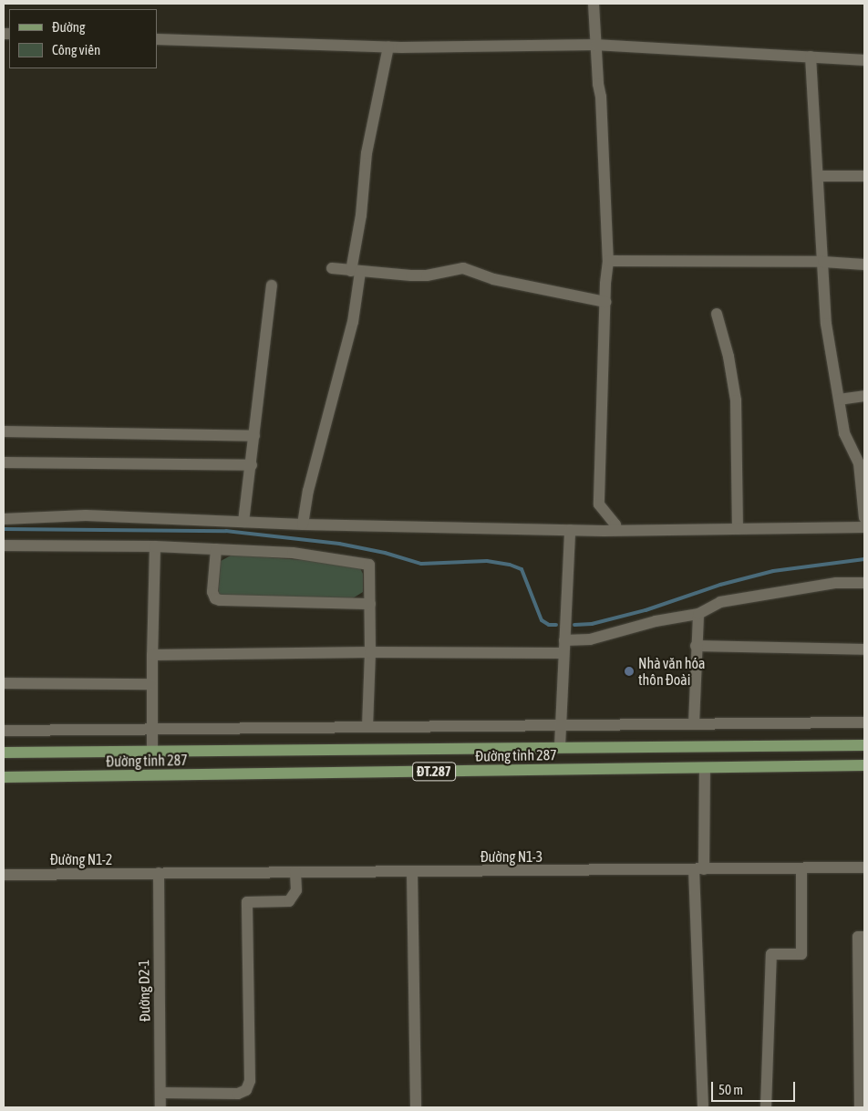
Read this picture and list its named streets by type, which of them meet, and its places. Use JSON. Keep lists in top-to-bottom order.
{
  "streets": {
    "main road": ["Đường tỉnh 287", "ĐT.287"],
    "street": ["Đường N1-3", "Đường N1-2", "Đường D2-1"]
  },
  "crossings": [
    ["Đường N1-3", "Đường N1-2"],
    ["Đường N1-3", "Đường D2-1"],
    ["Đường N1-2", "Đường D2-1"]
  ],
  "places": ["Nhà văn hóa thôn Đoài"],
  "legend": ["Đường", "Công viên"],
  "scale_bar": "50 m"
}
